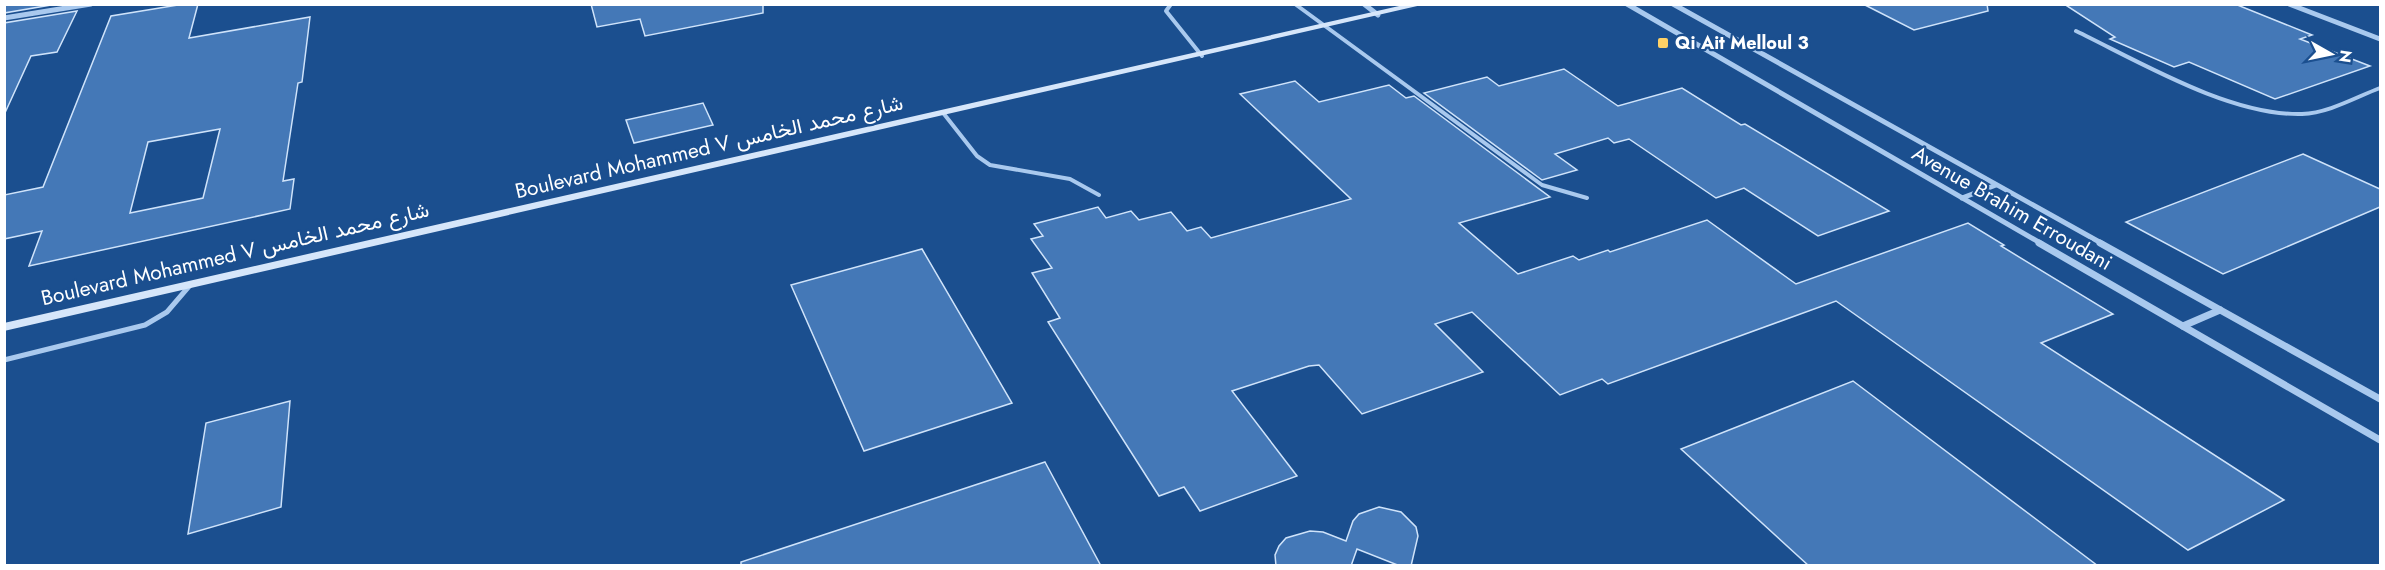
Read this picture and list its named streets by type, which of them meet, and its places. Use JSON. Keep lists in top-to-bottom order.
{
  "streets": {
    "main road": ["Boulevard Mohammed V شارع محمد الخامس"],
    "street": ["Avenue Brahim Erroudani"]
  },
  "places": {
    "transit": ["Qi Ait Melloul 3"]
  },
  "north": "right"
}
